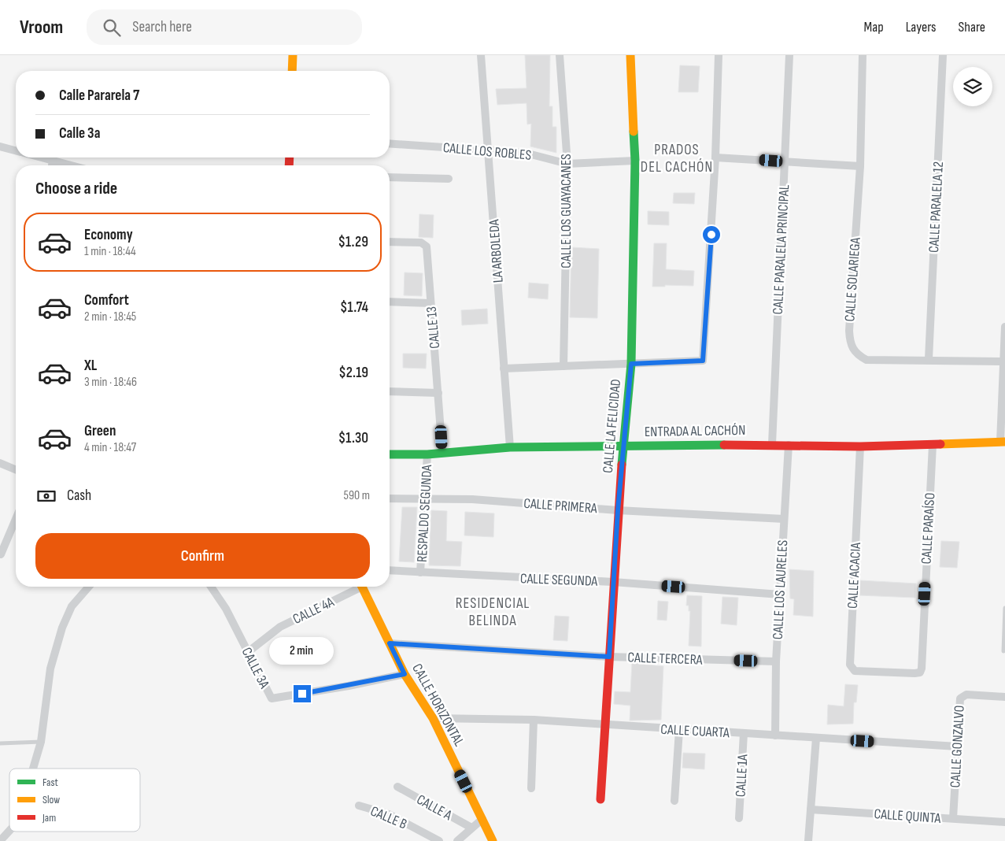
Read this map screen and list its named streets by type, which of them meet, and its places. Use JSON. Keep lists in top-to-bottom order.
{
  "streets": {
    "street": [
      "CALLE LOS ROBLES",
      "CALLE PARALELA 12",
      "CALLE LOS GUAYACANES",
      "CALLE PARALELA PRINCIPAL",
      "LA ARBOLEDA",
      "CALLE SOLARIEGA",
      "CALLE 13",
      "CALLE LA FELICIDAD",
      "ENTRADA AL CACHÓN",
      "CALLE PRIMERA",
      "RESPALDO SEGUNDA",
      "CALLE PARAÍSO",
      "CALLE ACACIA",
      "CALLE SEGUNDA",
      "CALLE LOS LAURELES",
      "CALLE 4A",
      "CALLE TERCERA",
      "CALLE 3A",
      "CALLE HORIZONTAL",
      "CALLE CUARTA",
      "CALLE GONZALVO",
      "CALLE 1A",
      "CALLE A",
      "CALLE QUINTA",
      "CALLE B"
    ]
  },
  "crossings": [
    ["CALLE LOS ROBLES", "CALLE LOS GUAYACANES"],
    ["CALLE LOS ROBLES", "LA ARBOLEDA"],
    ["CALLE LOS ROBLES", "CALLE LA FELICIDAD"],
    ["CALLE PARALELA 12", "CALLE SOLARIEGA"],
    ["CALLE PARALELA PRINCIPAL", "ENTRADA AL CACHÓN"],
    ["LA ARBOLEDA", "ENTRADA AL CACHÓN"],
    ["CALLE 13", "ENTRADA AL CACHÓN"],
    ["CALLE LA FELICIDAD", "ENTRADA AL CACHÓN"],
    ["CALLE LA FELICIDAD", "CALLE PRIMERA"],
    ["CALLE LA FELICIDAD", "CALLE SEGUNDA"],
    ["CALLE LA FELICIDAD", "CALLE TERCERA"],
    ["CALLE LA FELICIDAD", "CALLE CUARTA"],
    ["ENTRADA AL CACHÓN", "RESPALDO SEGUNDA"],
    ["ENTRADA AL CACHÓN", "CALLE PARAÍSO"],
    ["ENTRADA AL CACHÓN", "CALLE ACACIA"],
    ["ENTRADA AL CACHÓN", "CALLE LOS LAURELES"],
    ["CALLE PRIMERA", "RESPALDO SEGUNDA"],
    ["CALLE PRIMERA", "CALLE LOS LAURELES"],
    ["RESPALDO SEGUNDA", "CALLE SEGUNDA"],
    ["CALLE PARAÍSO", "CALLE ACACIA"],
    ["CALLE SEGUNDA", "CALLE LOS LAURELES"],
    ["CALLE LOS LAURELES", "CALLE TERCERA"],
    ["CALLE LOS LAURELES", "CALLE CUARTA"],
    ["CALLE 4A", "CALLE 3A"],
    ["CALLE TERCERA", "CALLE HORIZONTAL"],
    ["CALLE 3A", "CALLE HORIZONTAL"],
    ["CALLE HORIZONTAL", "CALLE CUARTA"],
    ["CALLE CUARTA", "CALLE GONZALVO"],
    ["CALLE CUARTA", "CALLE 1A"],
    ["CALLE GONZALVO", "CALLE QUINTA"]
  ],
  "districts": ["PRADOS DEL CACHÓN", "RESIDENCIAL BELINDA"],
  "legend": ["Fast", "Slow", "Jam"],
  "page": {
    "header": "Vroom",
    "search": "Search here",
    "nav": ["Map", "Layers", "Share"],
    "banner": ["Calle Pararela 7", "Calle 3a"],
    "heading": "Choose a ride",
    "list": [
      {
        "name": "Economy",
        "note": "1 min · 18:44",
        "value": "$1.29"
      },
      {
        "name": "Comfort",
        "note": "2 min · 18:45",
        "value": "$1.74"
      },
      {
        "name": "XL",
        "note": "3 min · 18:46",
        "value": "$2.19"
      },
      {
        "name": "Green",
        "note": "4 min · 18:47",
        "value": "$1.30"
      }
    ],
    "pay": ["Cash", "590 m"],
    "buttons": "Confirm",
    "bubble": "2 min"
  }
}
